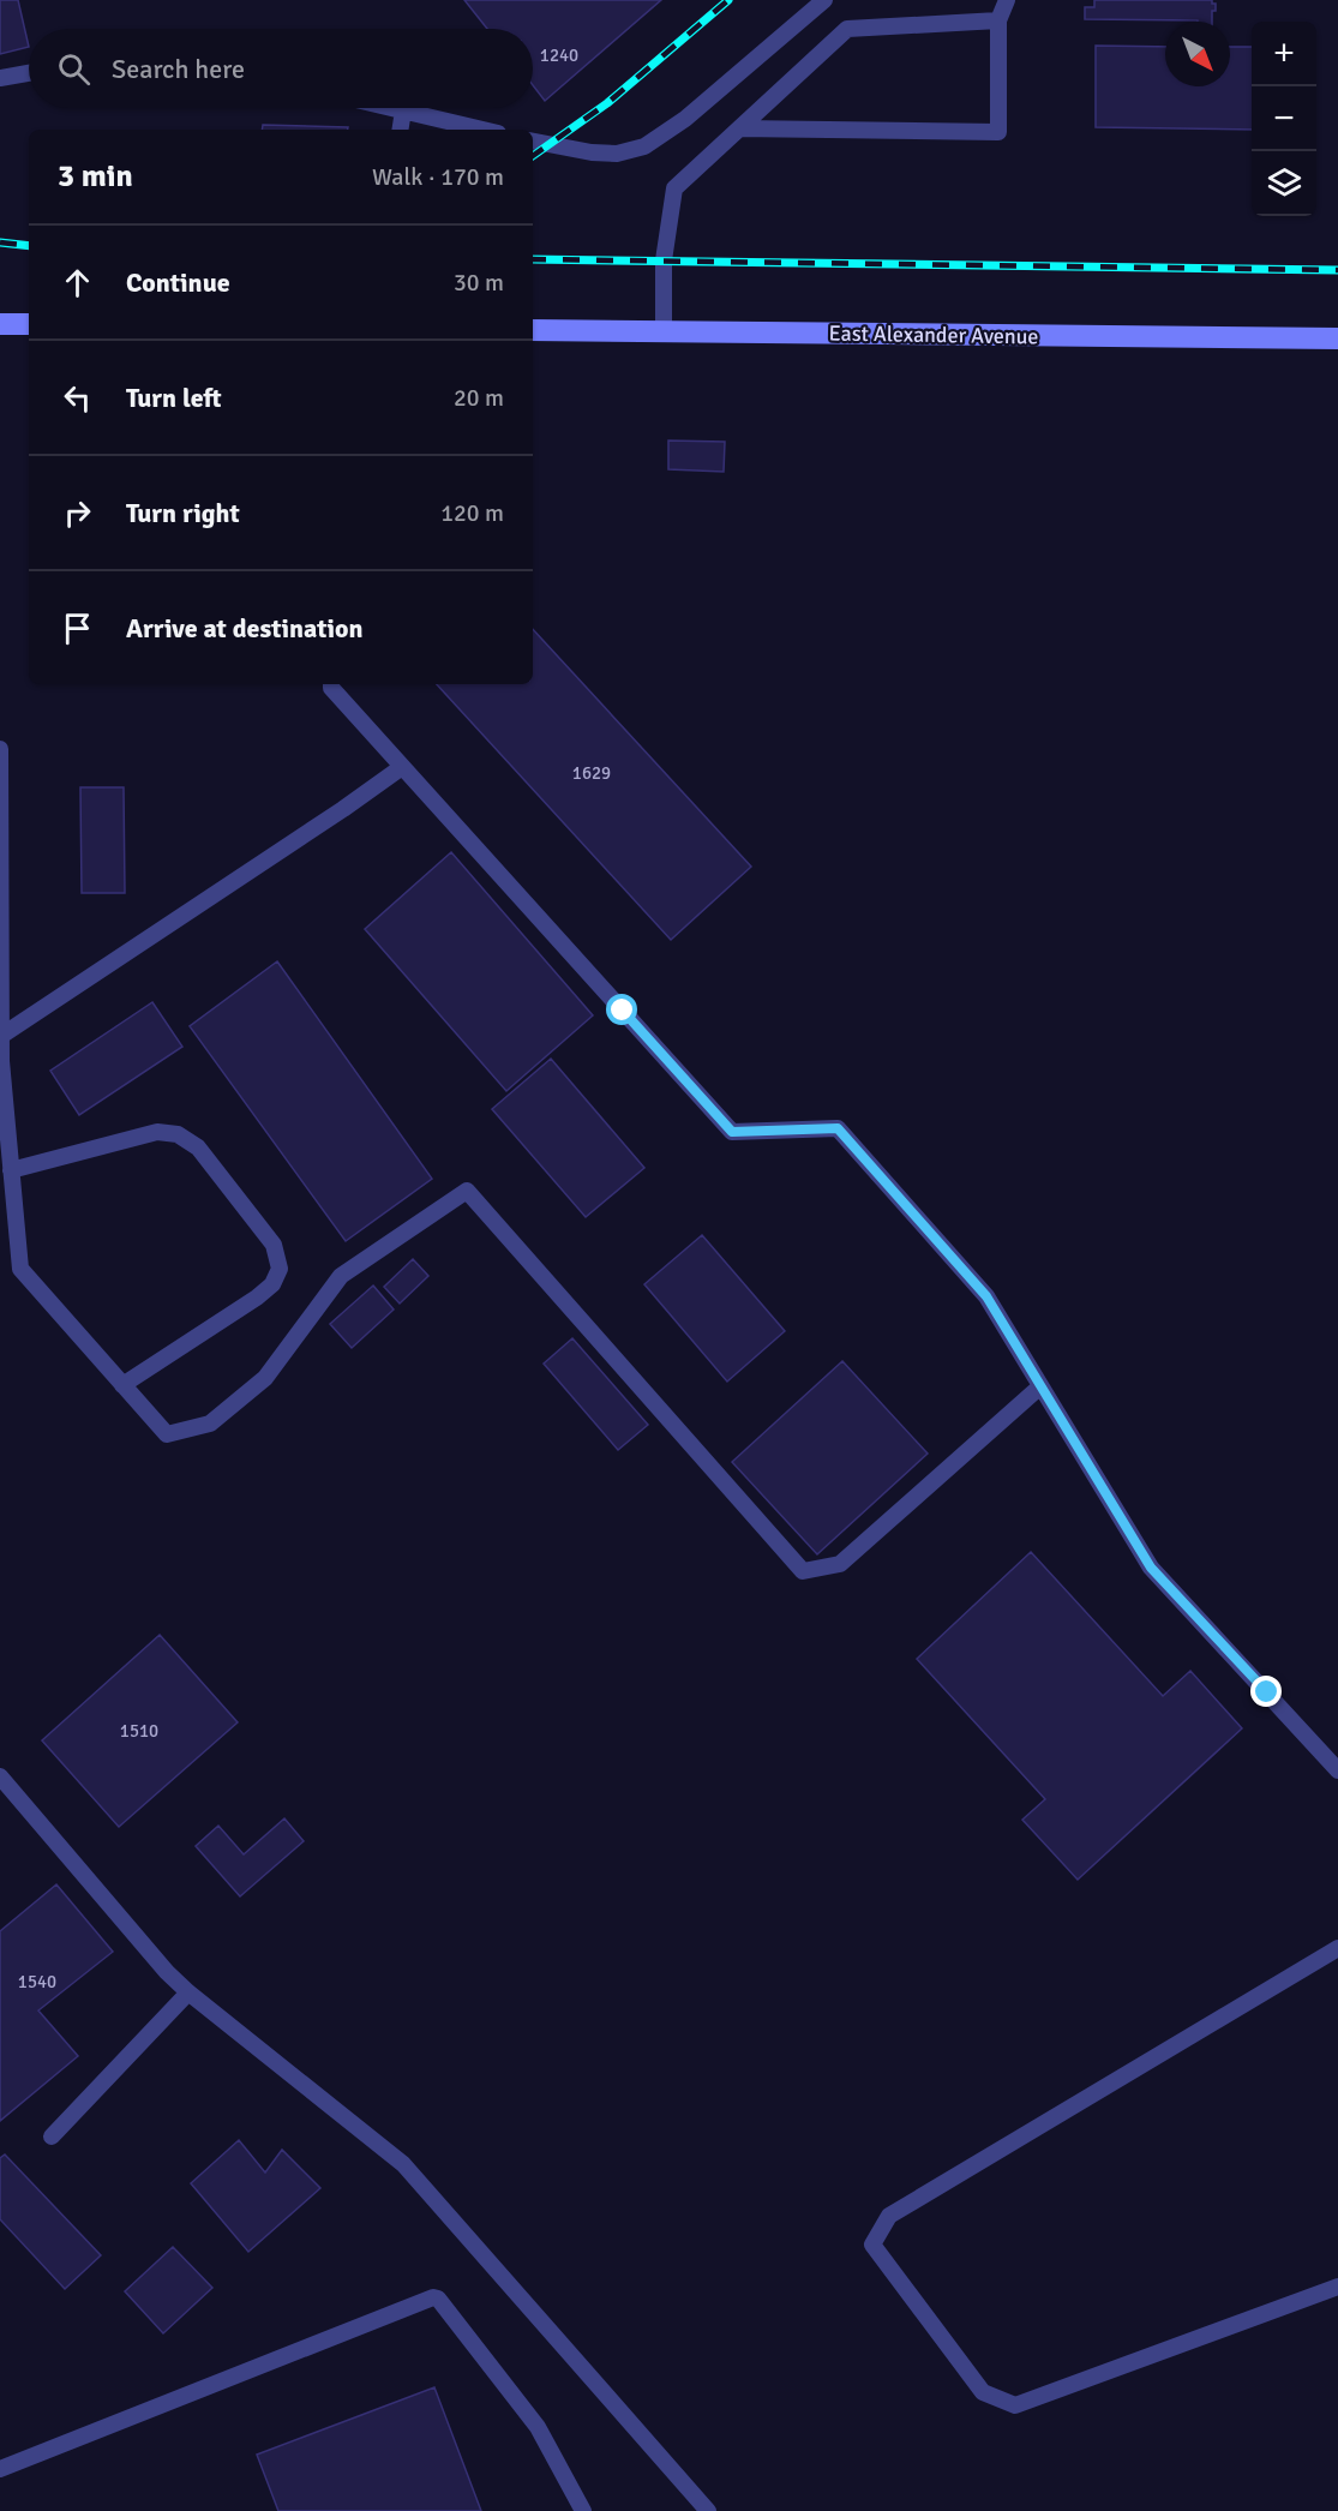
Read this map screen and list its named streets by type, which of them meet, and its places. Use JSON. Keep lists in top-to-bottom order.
{
  "streets": {
    "street": ["East Alexander Avenue"]
  },
  "house_numbers": [
    "1240",
    "1629",
    "1510",
    "1540"
  ],
  "north": "bottom right",
  "page": {
    "map_buttons": ["+", "−"],
    "search": "Search here",
    "heading": ["3 min", "Walk · 170 m"],
    "list": [
      ["Continue", "30 m"],
      ["Turn left", "20 m"],
      ["Turn right", "120 m"],
      "Arrive at destination"
    ]
  }
}
